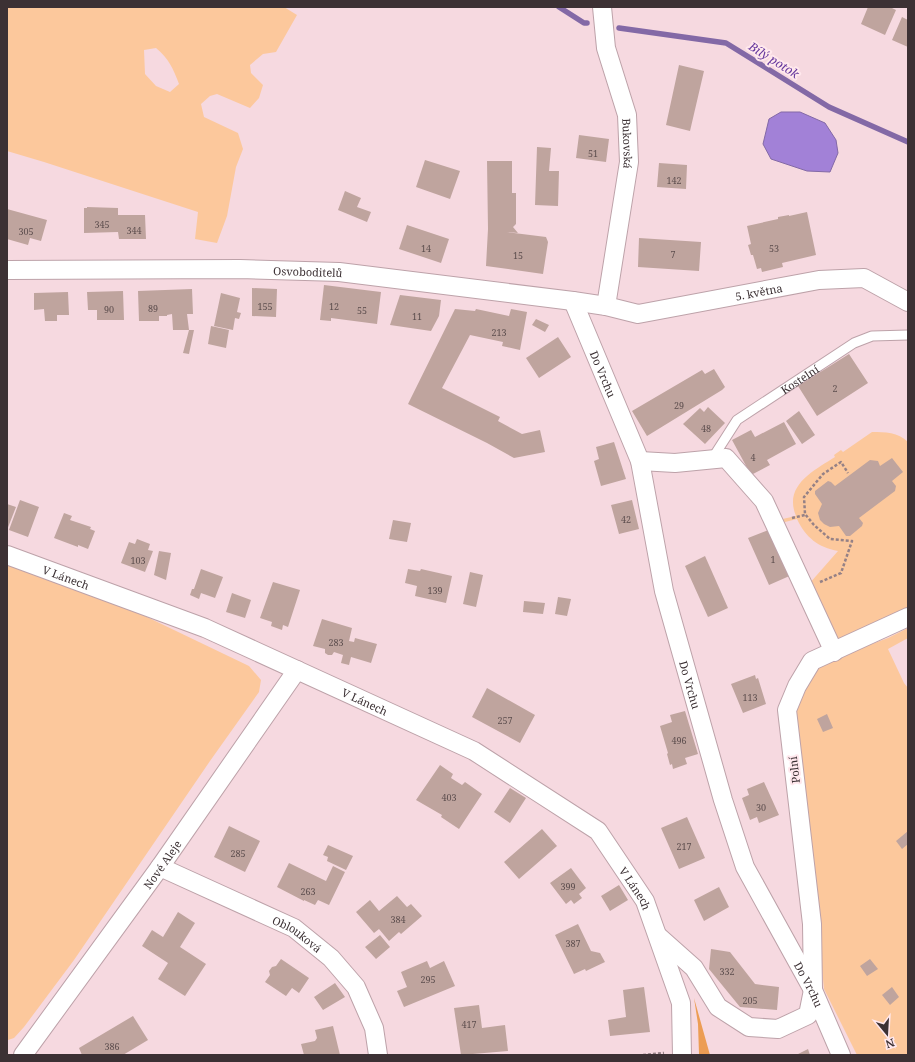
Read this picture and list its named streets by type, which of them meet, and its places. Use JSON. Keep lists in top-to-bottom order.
{
  "streets": {
    "street": [
      "Bukovská",
      "Osvoboditelů",
      "5. května",
      "Do Vrchu",
      "V Lánech",
      "Polní",
      "Nové Aleje",
      "Oblouková"
    ],
    "lane": ["Kostelní"]
  },
  "crossings": [
    ["Bukovská", "Osvoboditelů"],
    ["Bukovská", "5. května"],
    ["Osvoboditelů", "5. května"],
    ["Osvoboditelů", "Do Vrchu"],
    ["Do Vrchu", "V Lánech"],
    ["Do Vrchu", "Polní"],
    ["V Lánech", "Polní"],
    ["V Lánech", "Nové Aleje"],
    ["Nové Aleje", "Oblouková"]
  ],
  "water": ["Bílý potok"],
  "house_numbers": [
    "51",
    "142",
    "345",
    "344",
    "305",
    "14",
    "53",
    "7",
    "15",
    "155",
    "12",
    "89",
    "90",
    "55",
    "11",
    "213",
    "2",
    "29",
    "48",
    "4",
    "42",
    "1",
    "103",
    "139",
    "283",
    "113",
    "257",
    "496",
    "403",
    "30",
    "217",
    "285",
    "399",
    "263",
    "384",
    "387",
    "332",
    "295",
    "205",
    "417",
    "386"
  ],
  "north": "bottom"
}
